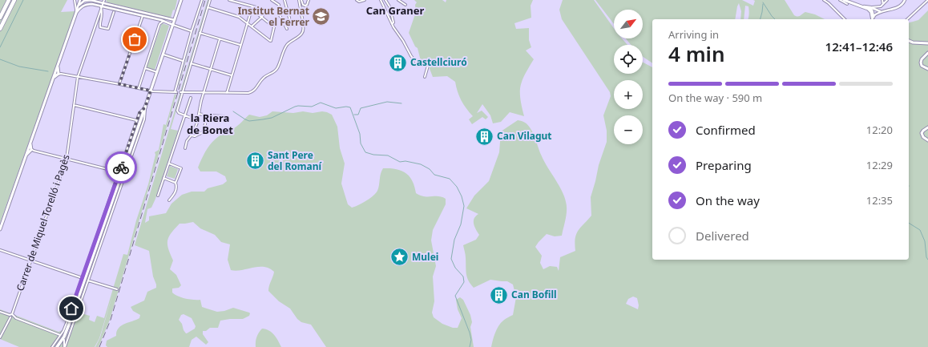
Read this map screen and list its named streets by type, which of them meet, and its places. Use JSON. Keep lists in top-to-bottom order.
{
  "streets": {
    "street": ["Carrer de Miquel Torelló i Pagès"]
  },
  "districts": ["Can Graner", "la Riera de Bonet"],
  "places": {
    "school or university": ["Institut Bernat el Ferrer"],
    "building": [
      "Castellciuró",
      "Can Vilagut",
      "Sant Pere del Romaní",
      "Can Bofill"
    ],
    "place": ["Mulei"]
  },
  "north": "top right",
  "page": {
    "map_buttons": ["+", "−"],
    "heading": ["4 min", "Arriving in", "12:41–12:46"],
    "bar": "On the way · 590 m",
    "list": [
      ["Confirmed", "12:20"],
      ["Preparing", "12:29"],
      ["On the way", "12:35"],
      "Delivered"
    ]
  }
}
